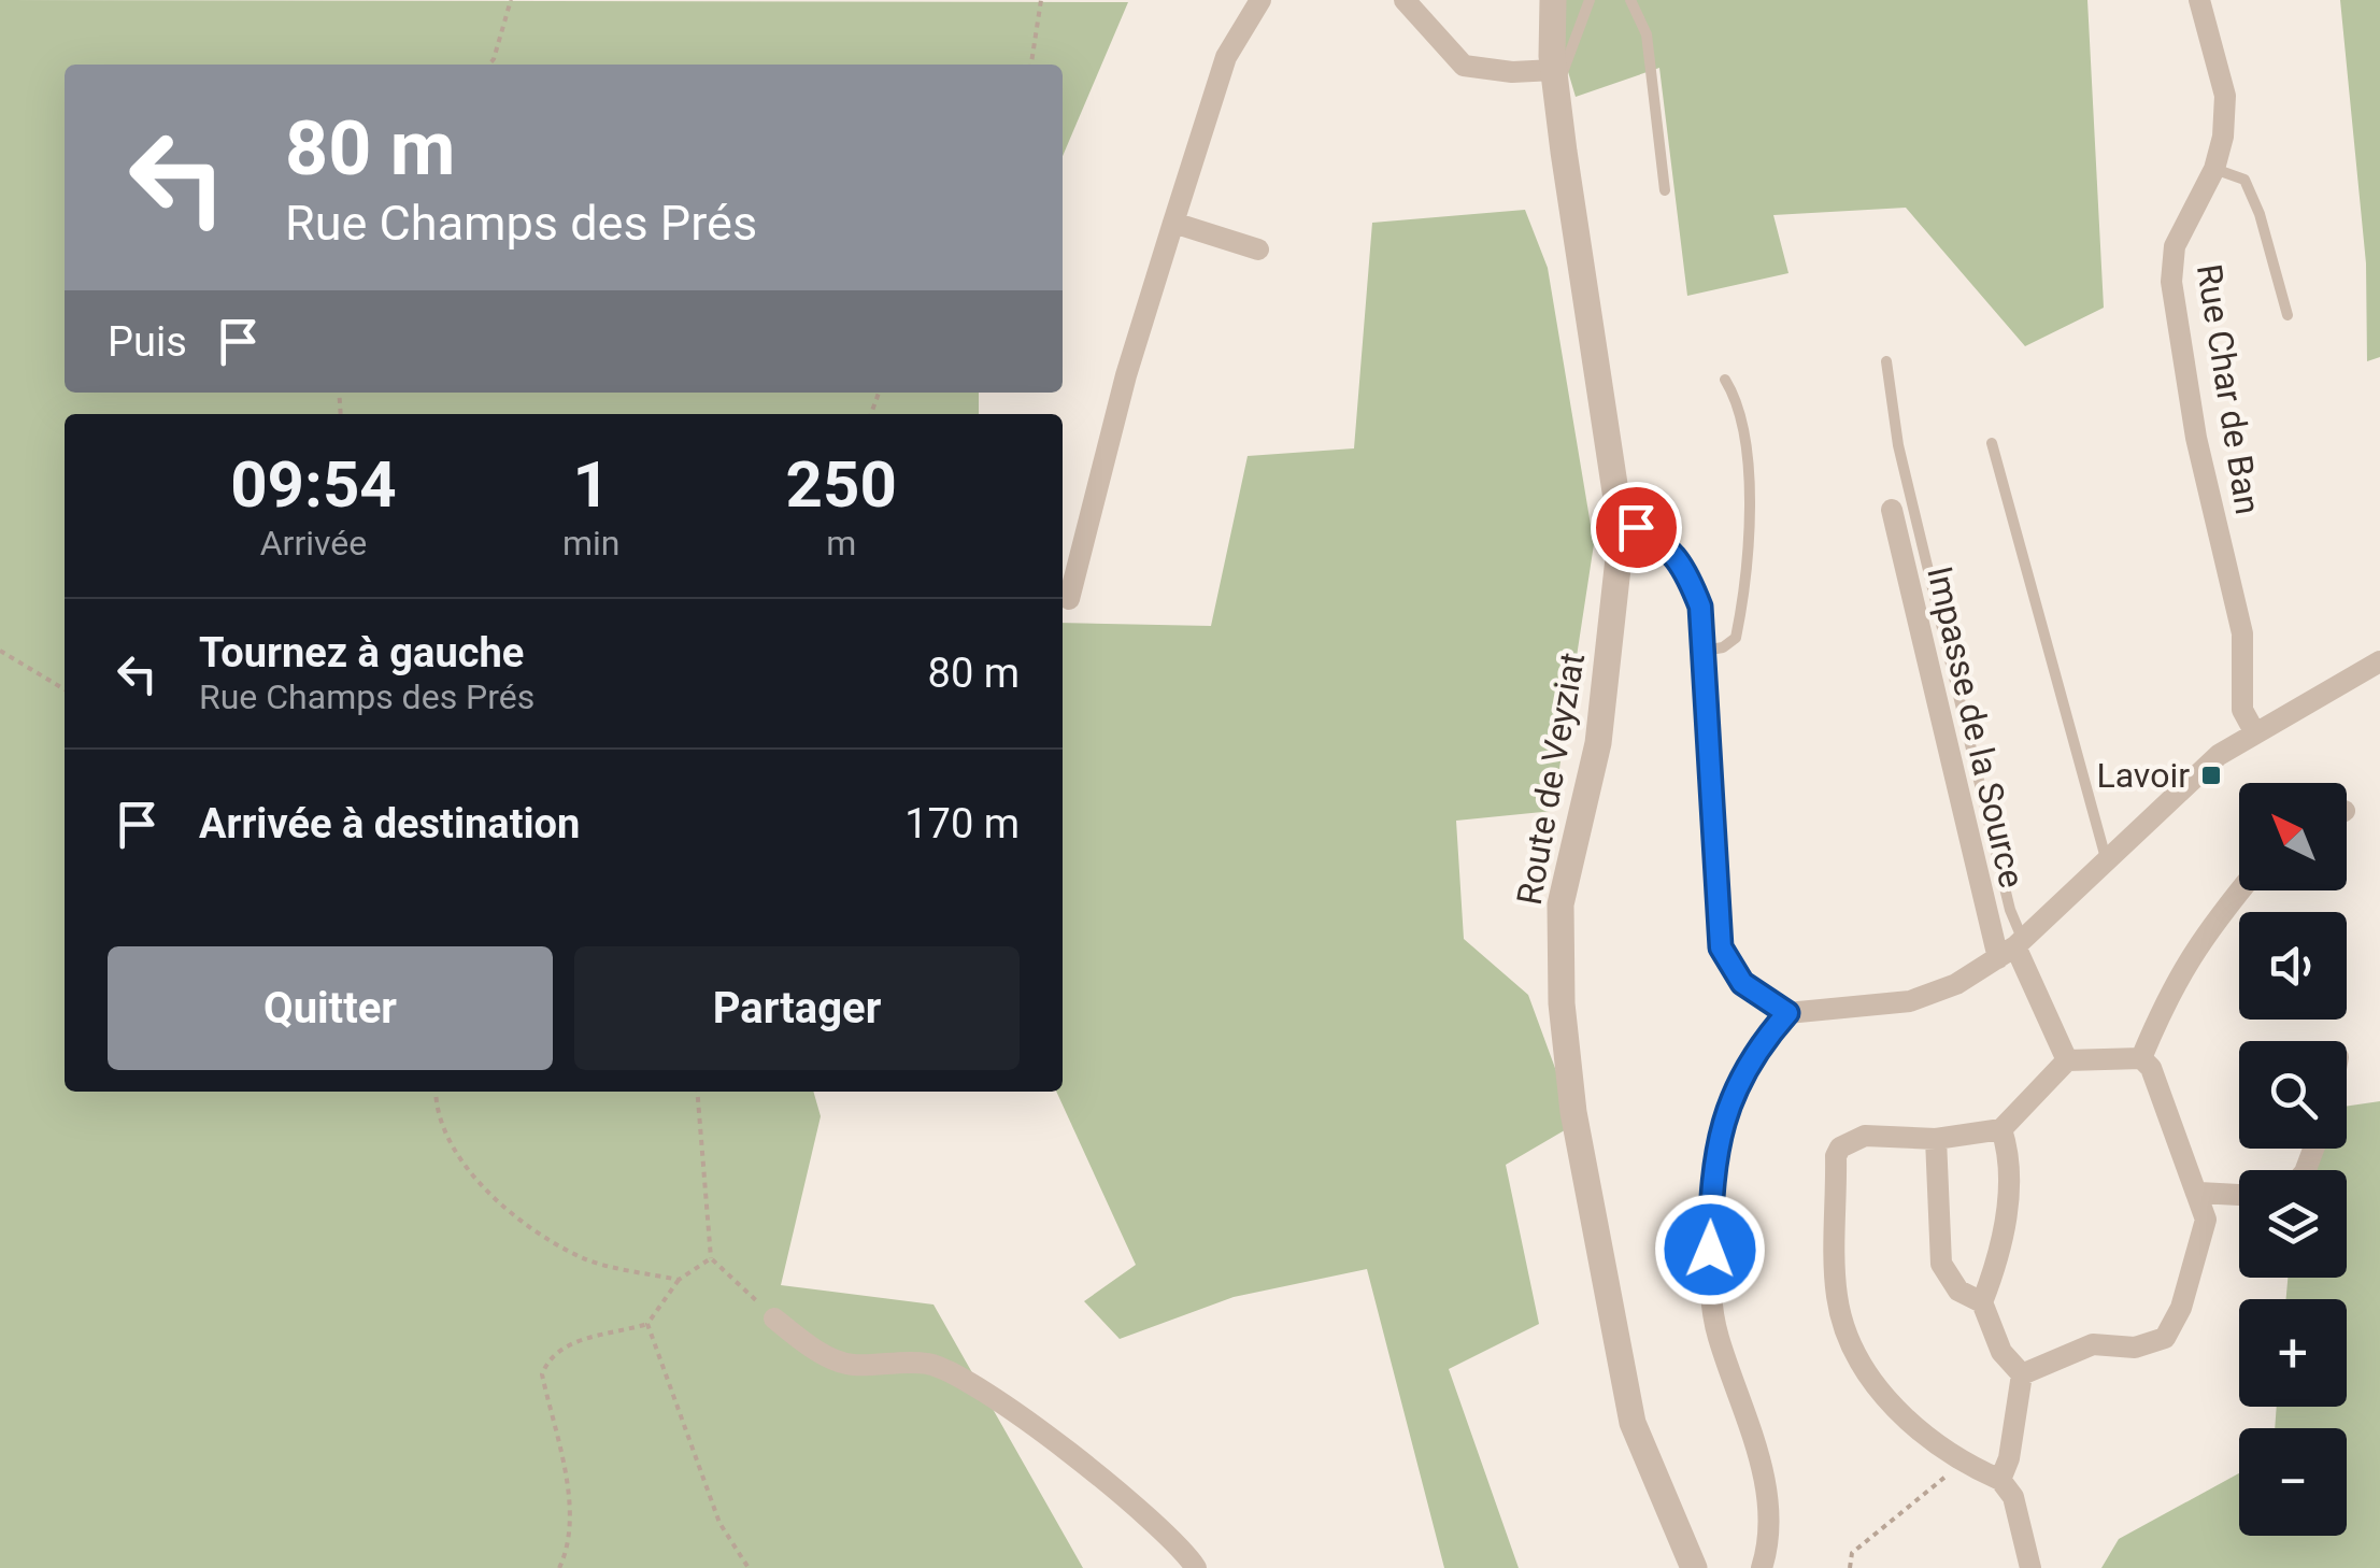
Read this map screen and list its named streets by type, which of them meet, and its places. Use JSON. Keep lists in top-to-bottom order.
{
  "streets": {
    "street": ["Rue Char de Ban", "Impasse de la Source", "Route de Veyziat"]
  },
  "places": {
    "transit": ["Lavoir"]
  },
  "north": "top left",
  "page": {
    "turn": ["80 m", "Rue Champs des Prés"],
    "then": "Puis",
    "eta": [
      "09:54",
      "Arrivée",
      "1",
      "min",
      "250",
      "m"
    ],
    "list": [
      {
        "name": "Tournez à gauche",
        "note": "Rue Champs des Prés",
        "value": "80 m"
      },
      {
        "name": "Arrivée à destination",
        "value": "170 m"
      }
    ],
    "map_buttons": ["+", "−"],
    "buttons": ["Quitter", "Partager"]
  }
}
